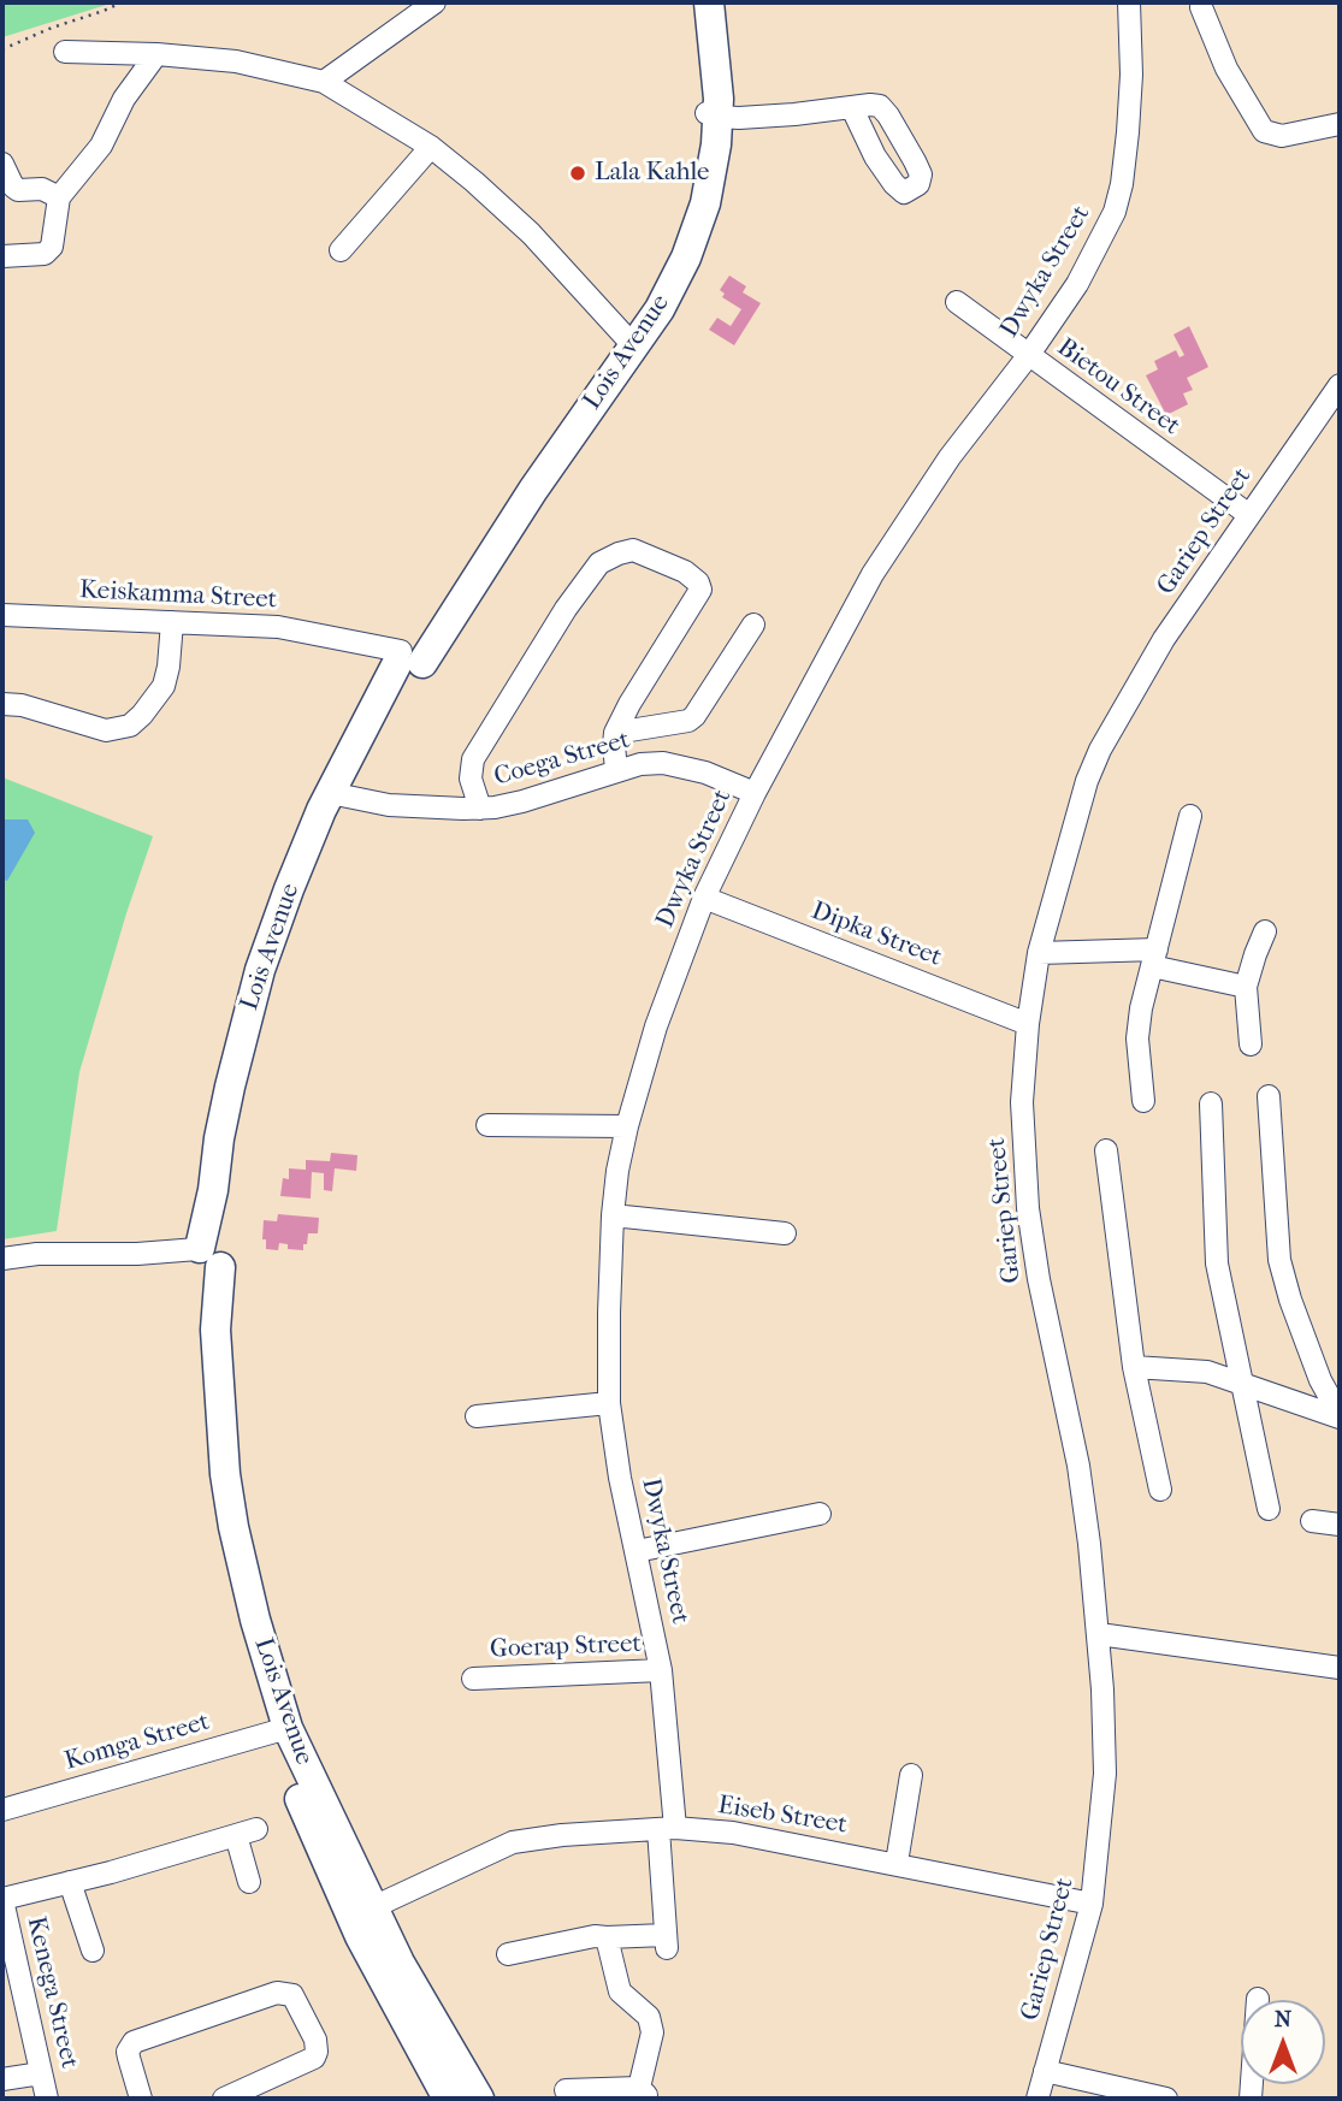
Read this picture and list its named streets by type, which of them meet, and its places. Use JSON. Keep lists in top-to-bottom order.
{
  "streets": {
    "street": [
      "Dwyka Street",
      "Lois Avenue",
      "Bietou Street",
      "Gariep Street",
      "Keiskamma Street",
      "Coega Street",
      "Dipka Street",
      "Goerap Street",
      "Komga Street",
      "Eiseb Street",
      "Kenega Street"
    ]
  },
  "crossings": [
    ["Dwyka Street", "Bietou Street"],
    ["Dwyka Street", "Coega Street"],
    ["Dwyka Street", "Dipka Street"],
    ["Dwyka Street", "Goerap Street"],
    ["Dwyka Street", "Eiseb Street"],
    ["Lois Avenue", "Keiskamma Street"],
    ["Lois Avenue", "Coega Street"],
    ["Lois Avenue", "Komga Street"],
    ["Lois Avenue", "Eiseb Street"],
    ["Bietou Street", "Gariep Street"],
    ["Gariep Street", "Dipka Street"],
    ["Gariep Street", "Eiseb Street"]
  ],
  "places": ["Lala Kahle"],
  "north": "top"
}
